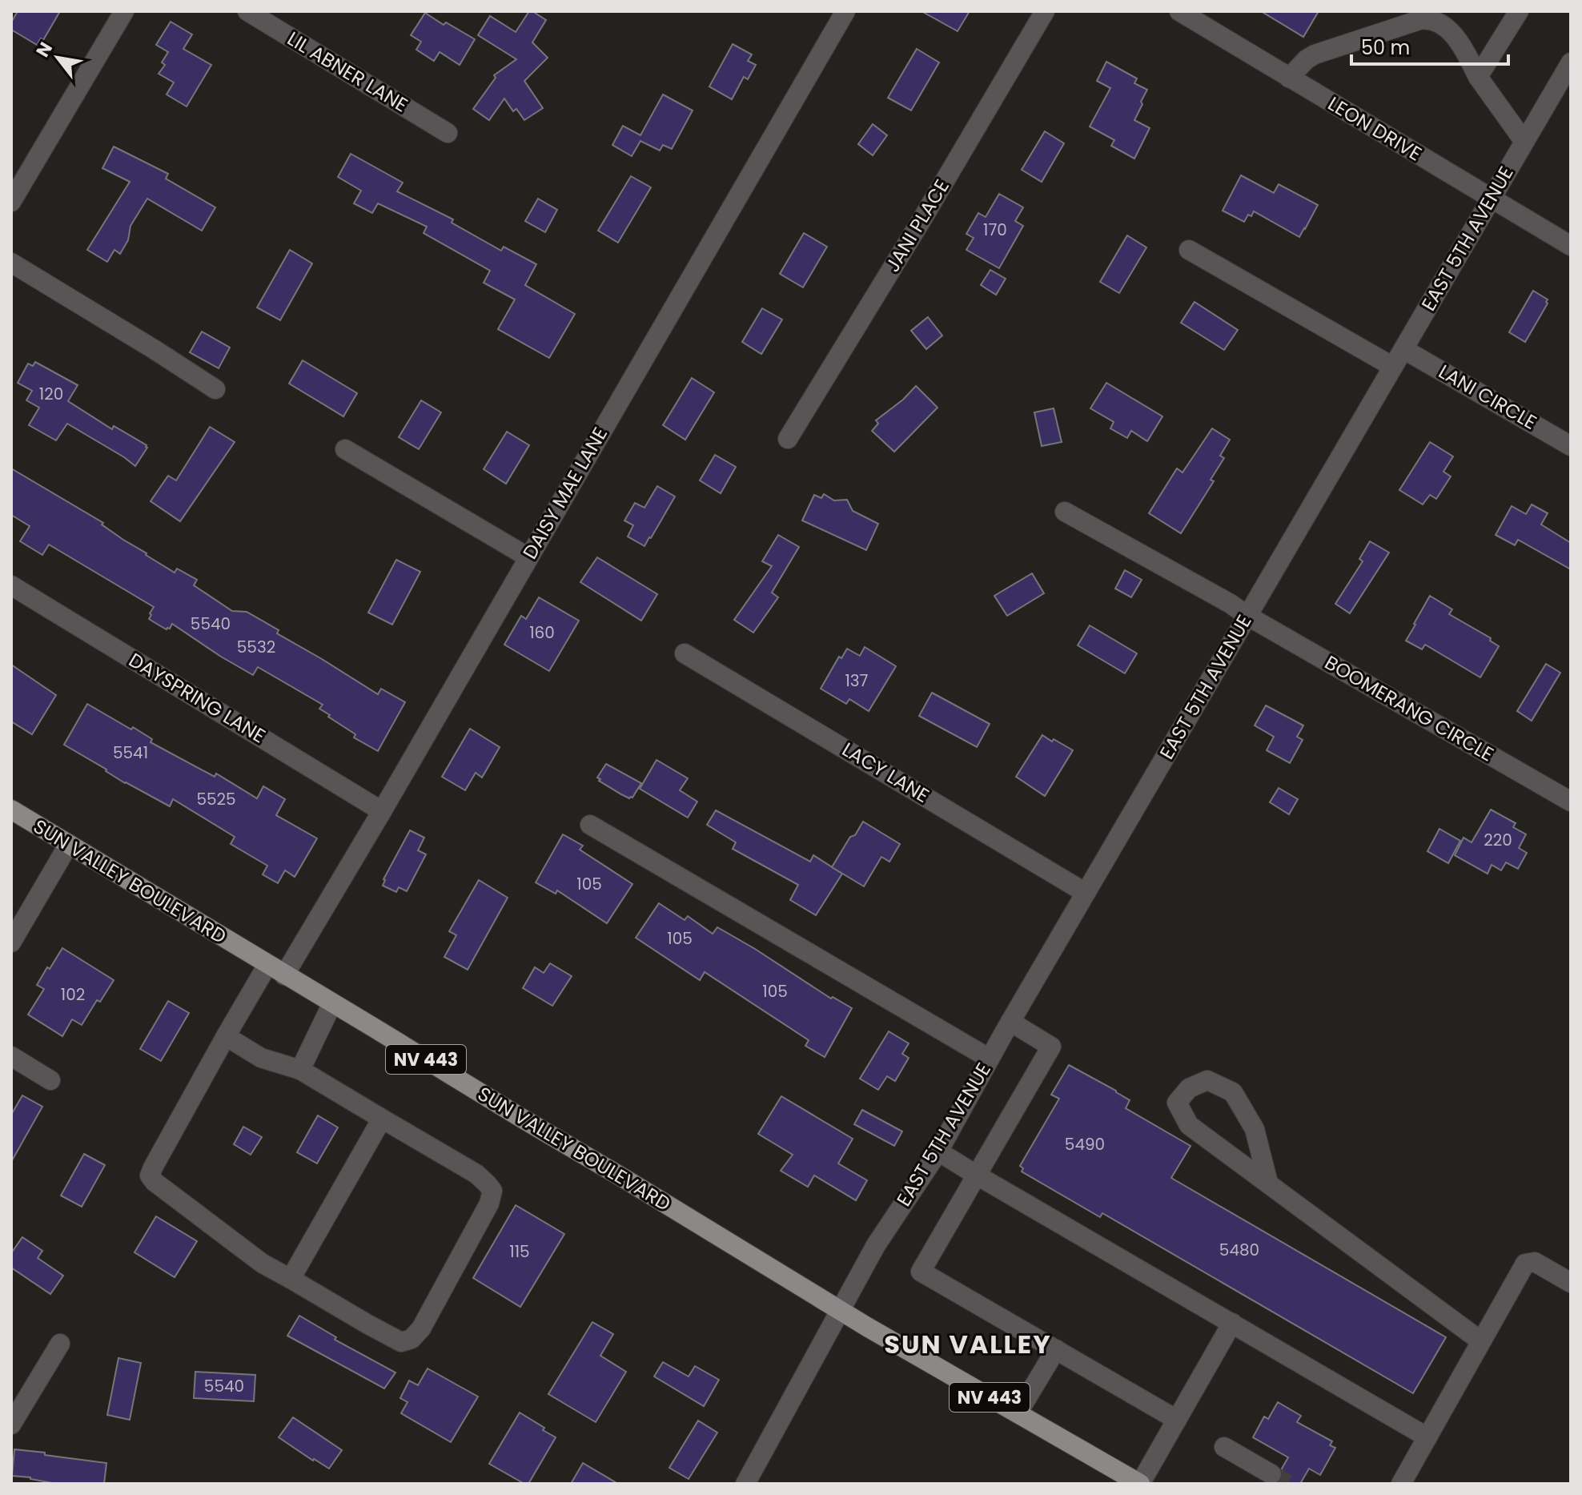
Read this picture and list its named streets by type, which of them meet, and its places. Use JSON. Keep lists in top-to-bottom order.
{
  "streets": {
    "main road": ["SUN VALLEY BOULEVARD", "NV 443"],
    "street": [
      "LIL ABNER LANE",
      "LEON DRIVE",
      "JANI PLACE",
      "EAST 5TH AVENUE",
      "LANI CIRCLE",
      "DAISY MAE LANE",
      "DAYSPRING LANE",
      "BOOMERANG CIRCLE",
      "LACY LANE"
    ]
  },
  "crossings": [
    ["LEON DRIVE", "EAST 5TH AVENUE"],
    ["EAST 5TH AVENUE", "LANI CIRCLE"],
    ["EAST 5TH AVENUE", "BOOMERANG CIRCLE"],
    ["EAST 5TH AVENUE", "LACY LANE"],
    ["EAST 5TH AVENUE", "SUN VALLEY BOULEVARD"],
    ["DAISY MAE LANE", "DAYSPRING LANE"],
    ["DAISY MAE LANE", "SUN VALLEY BOULEVARD"]
  ],
  "districts": ["SUN VALLEY"],
  "house_numbers": [
    "170",
    "120",
    "5540",
    "160",
    "5532",
    "137",
    "5541",
    "5525",
    "220",
    "105",
    "105",
    "105",
    "102",
    "5490",
    "5480",
    "115",
    "5540"
  ],
  "scale_bar": "50 m",
  "north": "top left"
}
